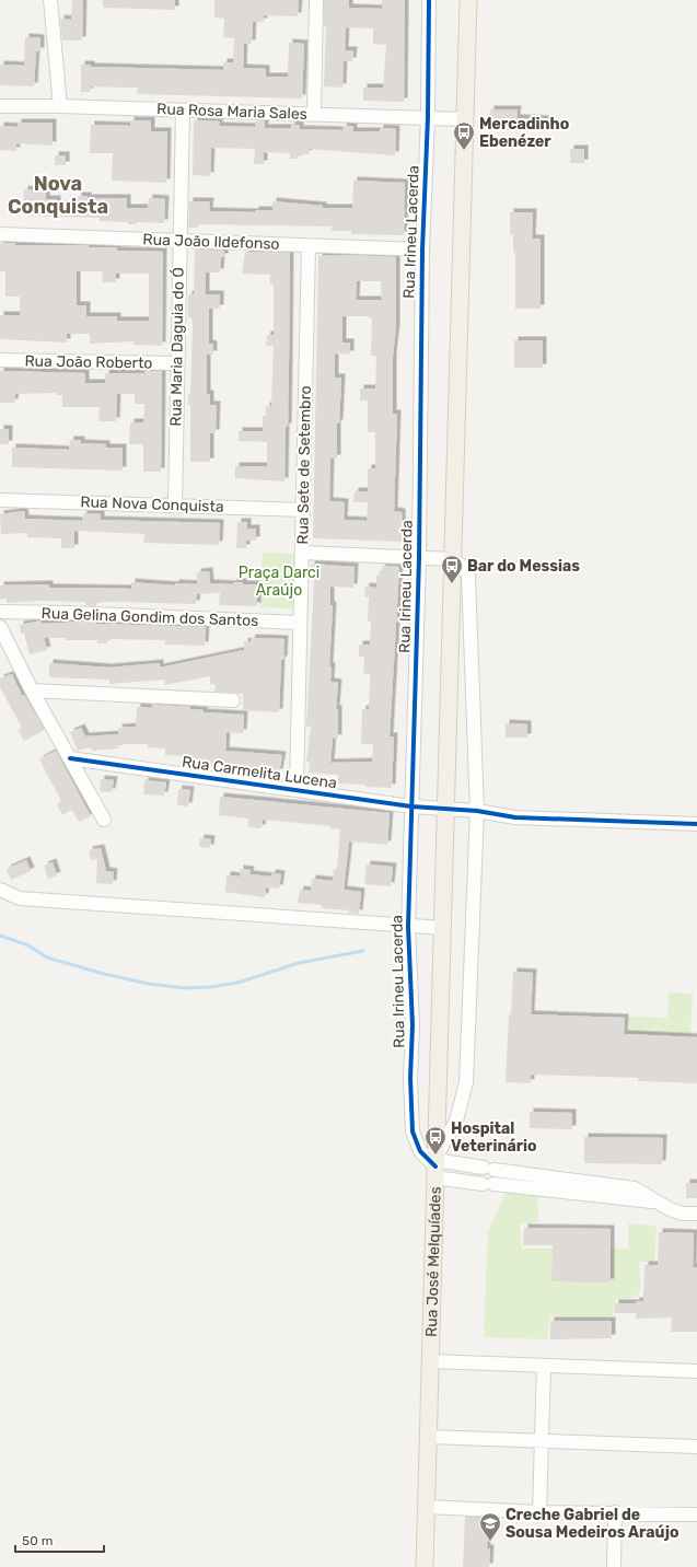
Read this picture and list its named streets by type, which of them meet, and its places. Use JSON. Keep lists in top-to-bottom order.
{
  "streets": {
    "main road": ["Rua José Melquíades"],
    "street": [
      "Rua Rosa Maria Sales",
      "Rua Irineu Lacerda",
      "Rua João Ildefonso",
      "Rua Maria Daguia do Ó",
      "Rua João Roberto",
      "Rua Sete de Setembro",
      "Rua Nova Conquista",
      "Rua Gelina Gondim dos Santos",
      "Rua Carmelita Lucena"
    ]
  },
  "crossings": [
    ["Rua Rosa Maria Sales", "Rua Irineu Lacerda"],
    ["Rua Rosa Maria Sales", "Rua Maria Daguia do Ó"],
    ["Rua Irineu Lacerda", "Rua João Ildefonso"],
    ["Rua Irineu Lacerda", "Rua Carmelita Lucena"],
    ["Rua Irineu Lacerda", "Rua José Melquíades"],
    ["Rua João Ildefonso", "Rua Maria Daguia do Ó"],
    ["Rua João Ildefonso", "Rua Sete de Setembro"],
    ["Rua Maria Daguia do Ó", "Rua João Roberto"],
    ["Rua Maria Daguia do Ó", "Rua Nova Conquista"],
    ["Rua Sete de Setembro", "Rua Nova Conquista"],
    ["Rua Sete de Setembro", "Rua Gelina Gondim dos Santos"],
    ["Rua Sete de Setembro", "Rua Carmelita Lucena"]
  ],
  "districts": ["Nova Conquista"],
  "parks": ["Praça Darci Araújo"],
  "places": {
    "bus stop": ["Mercadinho Ebenézer", "Bar do Messias", "Hospital Veterinário"],
    "school or university": ["Creche Gabriel de Sousa Medeiros Araújo"]
  },
  "scale_bar": "50 m"
}
